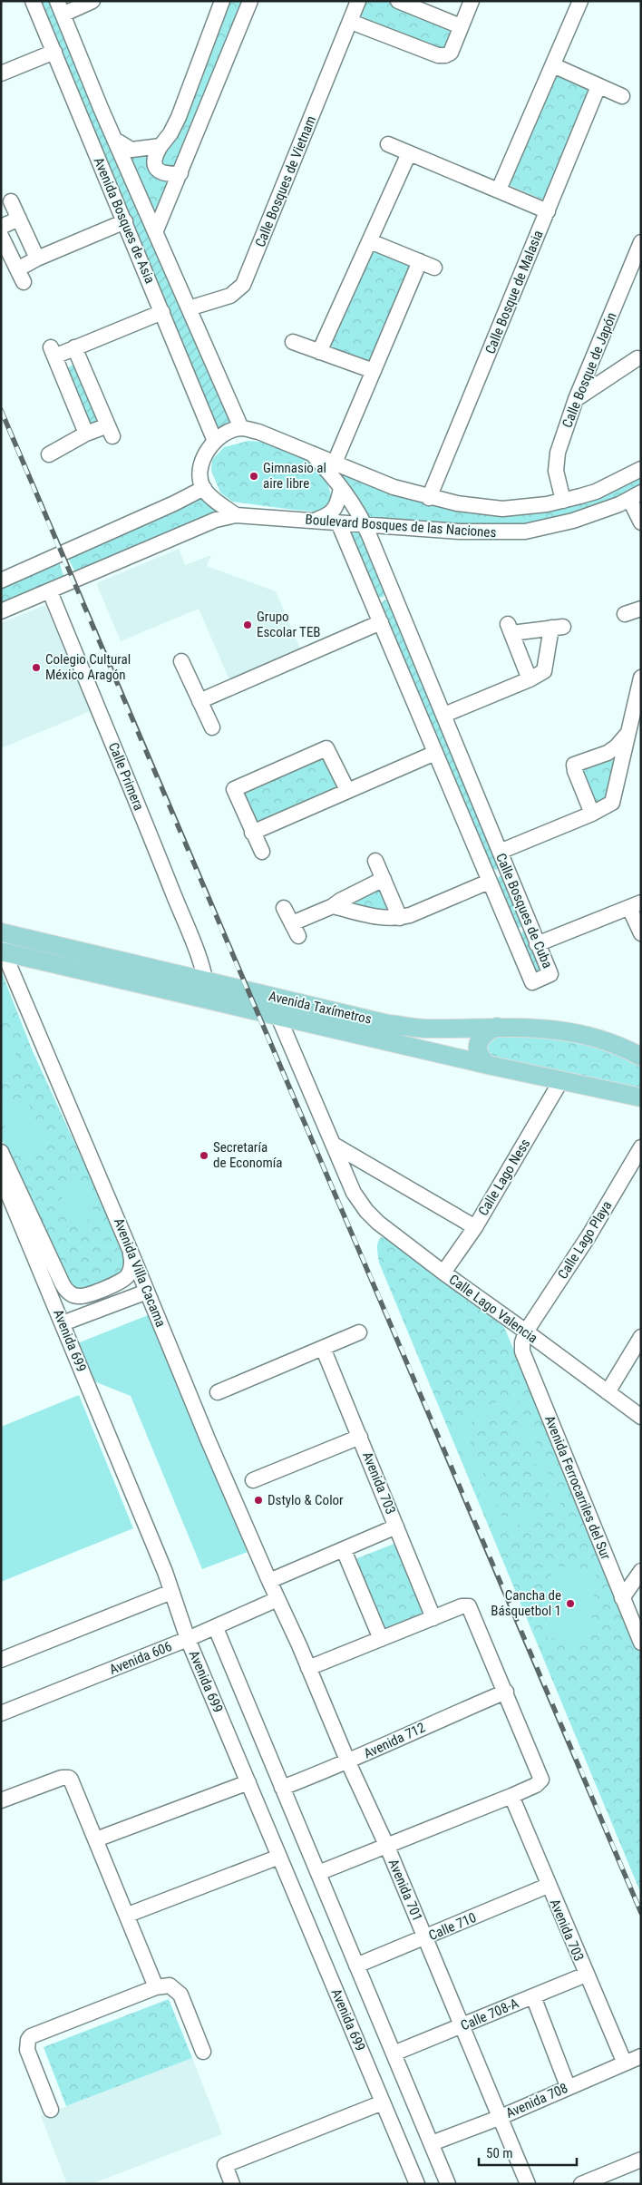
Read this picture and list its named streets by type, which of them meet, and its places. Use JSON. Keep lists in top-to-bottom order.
{
  "streets": {
    "main road": ["Avenida Taxímetros"],
    "street": [
      "Calle Bosques de Vietnam",
      "Avenida Bosques de Asia",
      "Calle Bosque de Malasia",
      "Calle Bosque de Japón",
      "Boulevard Bosques de las Naciones",
      "Calle Primera",
      "Calle Bosques de Cuba",
      "Calle Lago Ness",
      "Calle Lago Playa",
      "Avenida Villa Cacama",
      "Calle Lago Valencia",
      "Avenida 699",
      "Avenida 703",
      "Avenida Ferrocarriles del Sur",
      "Avenida 606",
      "Avenida 712",
      "Avenida 701",
      "Calle 710",
      "Calle 708-A",
      "Avenida 708"
    ]
  },
  "crossings": [
    ["Calle Bosques de Vietnam", "Avenida Bosques de Asia"],
    ["Avenida Bosques de Asia", "Boulevard Bosques de las Naciones"],
    ["Avenida Bosques de Asia", "Calle Bosques de Cuba"],
    ["Calle Bosque de Malasia", "Boulevard Bosques de las Naciones"],
    ["Calle Bosque de Japón", "Boulevard Bosques de las Naciones"],
    ["Boulevard Bosques de las Naciones", "Calle Primera"],
    ["Boulevard Bosques de las Naciones", "Calle Bosques de Cuba"],
    ["Calle Primera", "Avenida Taxímetros"],
    ["Avenida Taxímetros", "Calle Lago Ness"],
    ["Avenida Taxímetros", "Avenida Villa Cacama"],
    ["Avenida Taxímetros", "Calle Lago Valencia"],
    ["Calle Lago Ness", "Calle Lago Valencia"],
    ["Calle Lago Playa", "Calle Lago Valencia"],
    ["Calle Lago Playa", "Avenida Ferrocarriles del Sur"],
    ["Avenida Villa Cacama", "Avenida 606"],
    ["Avenida Villa Cacama", "Avenida 701"],
    ["Calle Lago Valencia", "Avenida Ferrocarriles del Sur"],
    ["Avenida 699", "Avenida 606"],
    ["Avenida 703", "Calle 710"],
    ["Avenida 703", "Calle 708-A"],
    ["Avenida 703", "Avenida 708"],
    ["Avenida 606", "Avenida 701"],
    ["Avenida 712", "Avenida 701"],
    ["Avenida 701", "Calle 710"],
    ["Avenida 701", "Calle 708-A"],
    ["Avenida 701", "Avenida 708"]
  ],
  "places": [
    "Gimnasio al aire libre",
    "Grupo Escolar TEB",
    "Colegio Cultural México Aragón",
    "Secretaría de Economía",
    "Dstylo & Color",
    "Cancha de Básquetbol 1"
  ],
  "scale_bar": "50 m"
}
